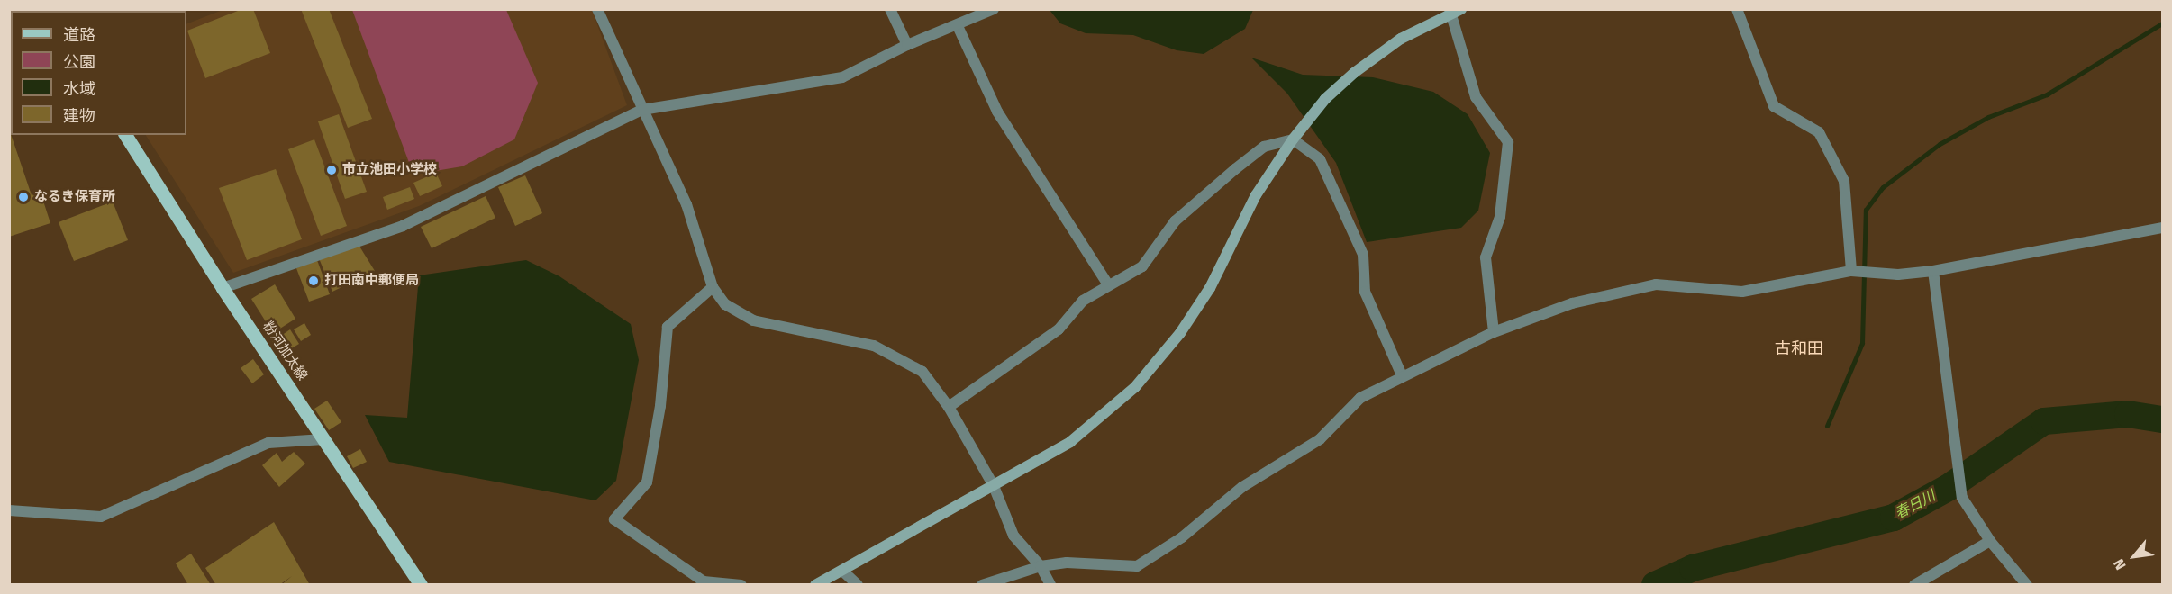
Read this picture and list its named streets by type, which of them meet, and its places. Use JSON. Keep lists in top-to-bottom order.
{
  "streets": {
    "main road": ["粉河加太線"]
  },
  "districts": ["古和田"],
  "water": ["春日川"],
  "places": ["市立池田小学校", "なるき保育所", "打田南中郵便局"],
  "legend": [
    "道路",
    "公園",
    "水域",
    "建物"
  ],
  "north": "bottom left"
}
